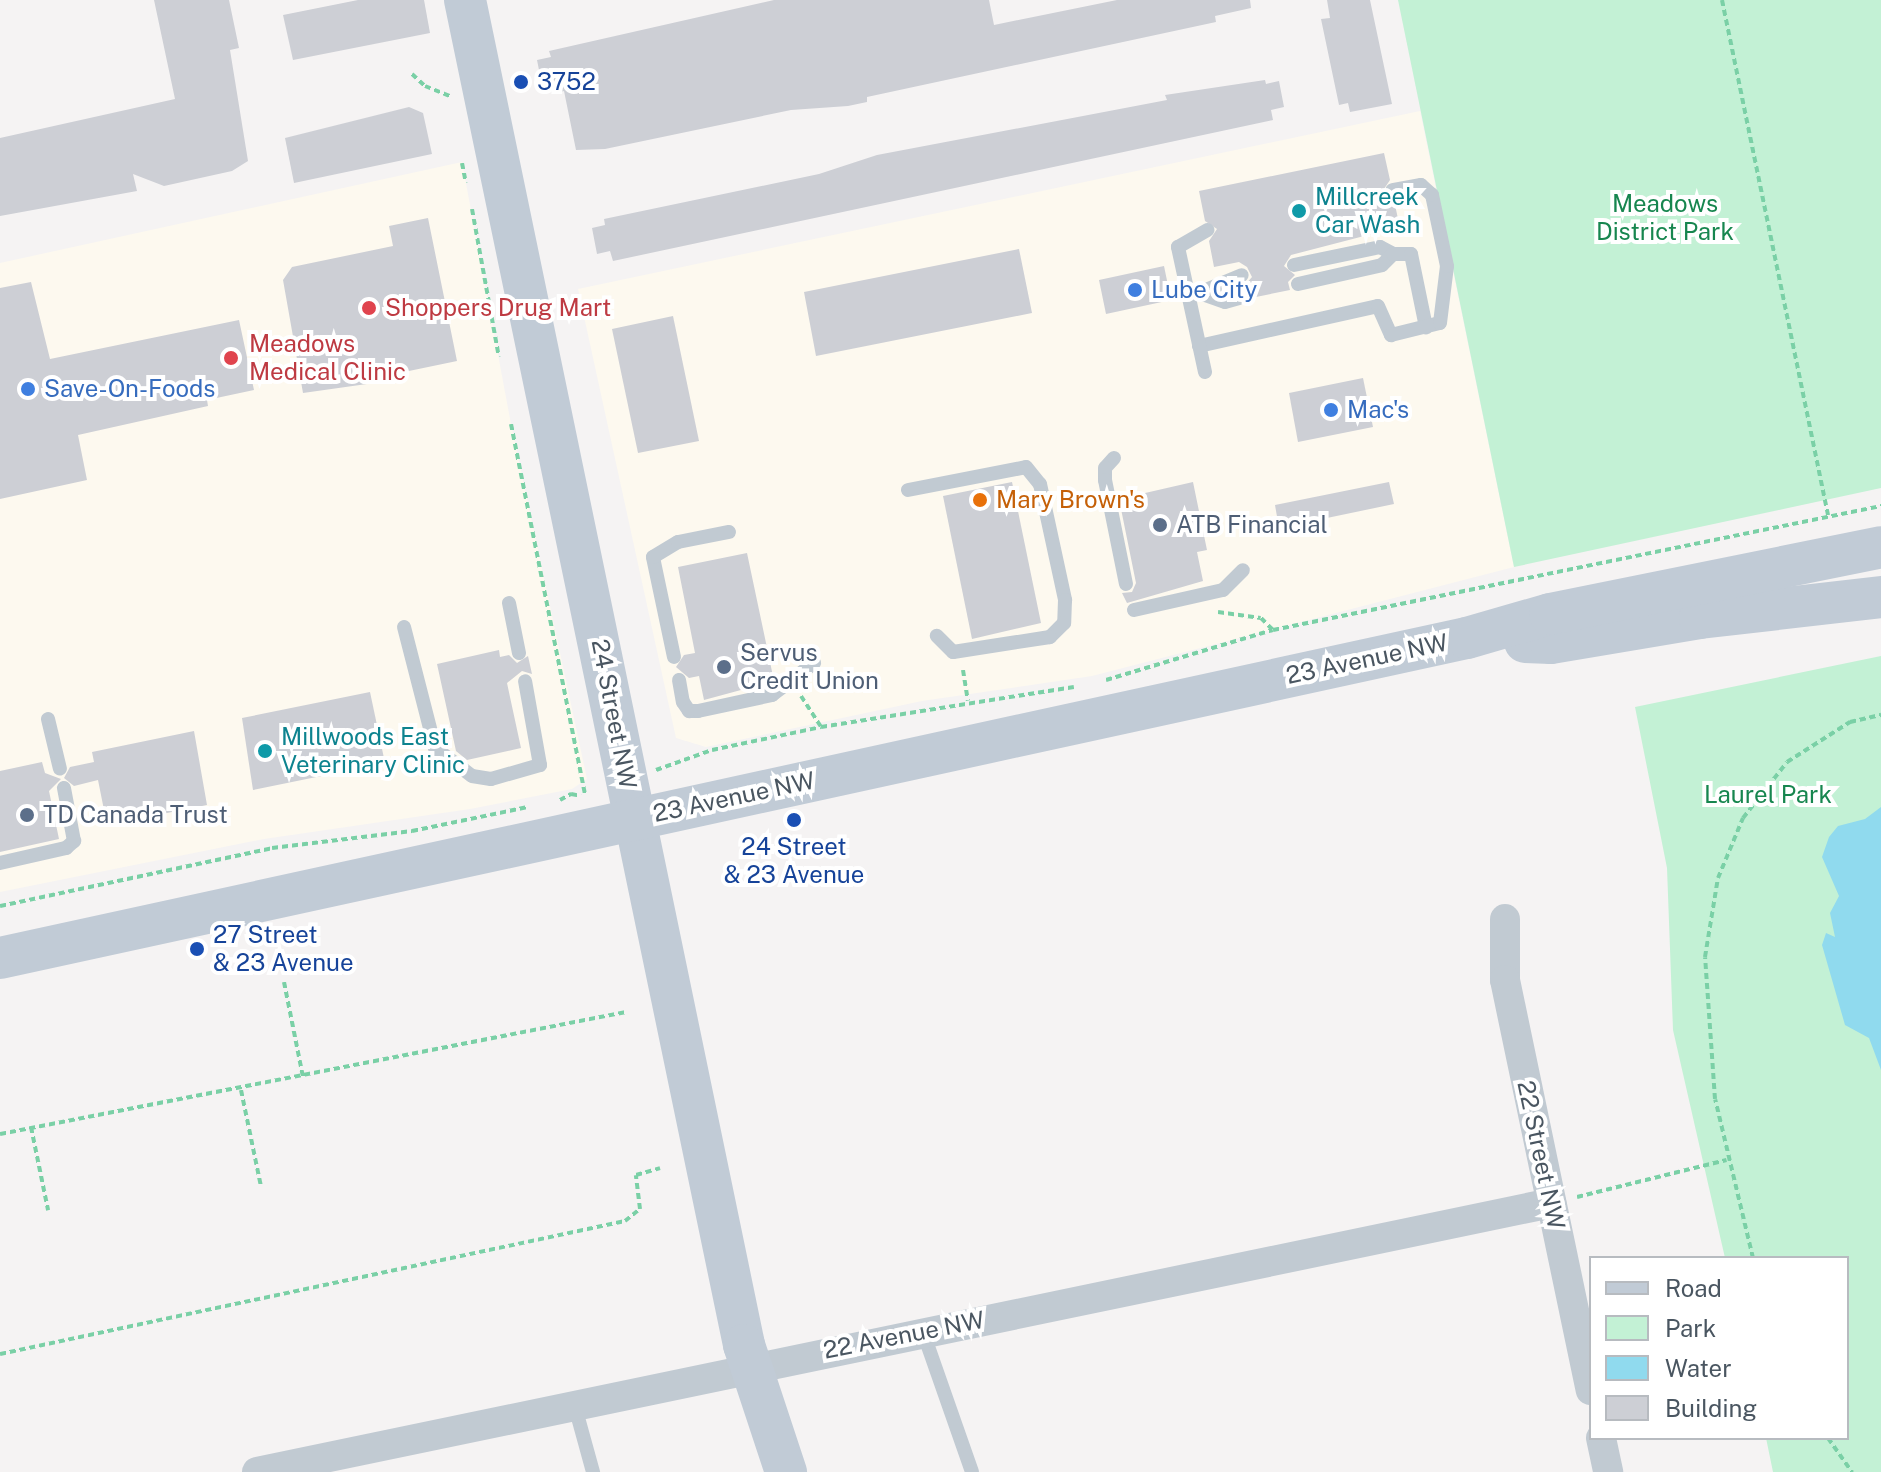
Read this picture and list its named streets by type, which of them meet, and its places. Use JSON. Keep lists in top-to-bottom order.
{
  "streets": {
    "main road": ["23 Avenue NW", "24 Street NW"],
    "street": ["22 Street NW", "22 Avenue NW"]
  },
  "crossings": [
    ["23 Avenue NW", "24 Street NW"],
    ["24 Street NW", "22 Avenue NW"],
    ["22 Street NW", "22 Avenue NW"]
  ],
  "parks": ["Meadows District Park", "Laurel Park"],
  "places": [
    "3752",
    "Millcreek Car Wash",
    "Lube City",
    "Shoppers Drug Mart",
    "Meadows Medical Clinic",
    "Save-On-Foods",
    "Mac's",
    "Mary Brown's",
    "ATB Financial",
    "Servus Credit Union",
    "Millwoods East Veterinary Clinic",
    "TD Canada Trust",
    "24 Street & 23 Avenue",
    "27 Street & 23 Avenue"
  ],
  "legend": [
    "Road",
    "Park",
    "Water",
    "Building"
  ]
}
